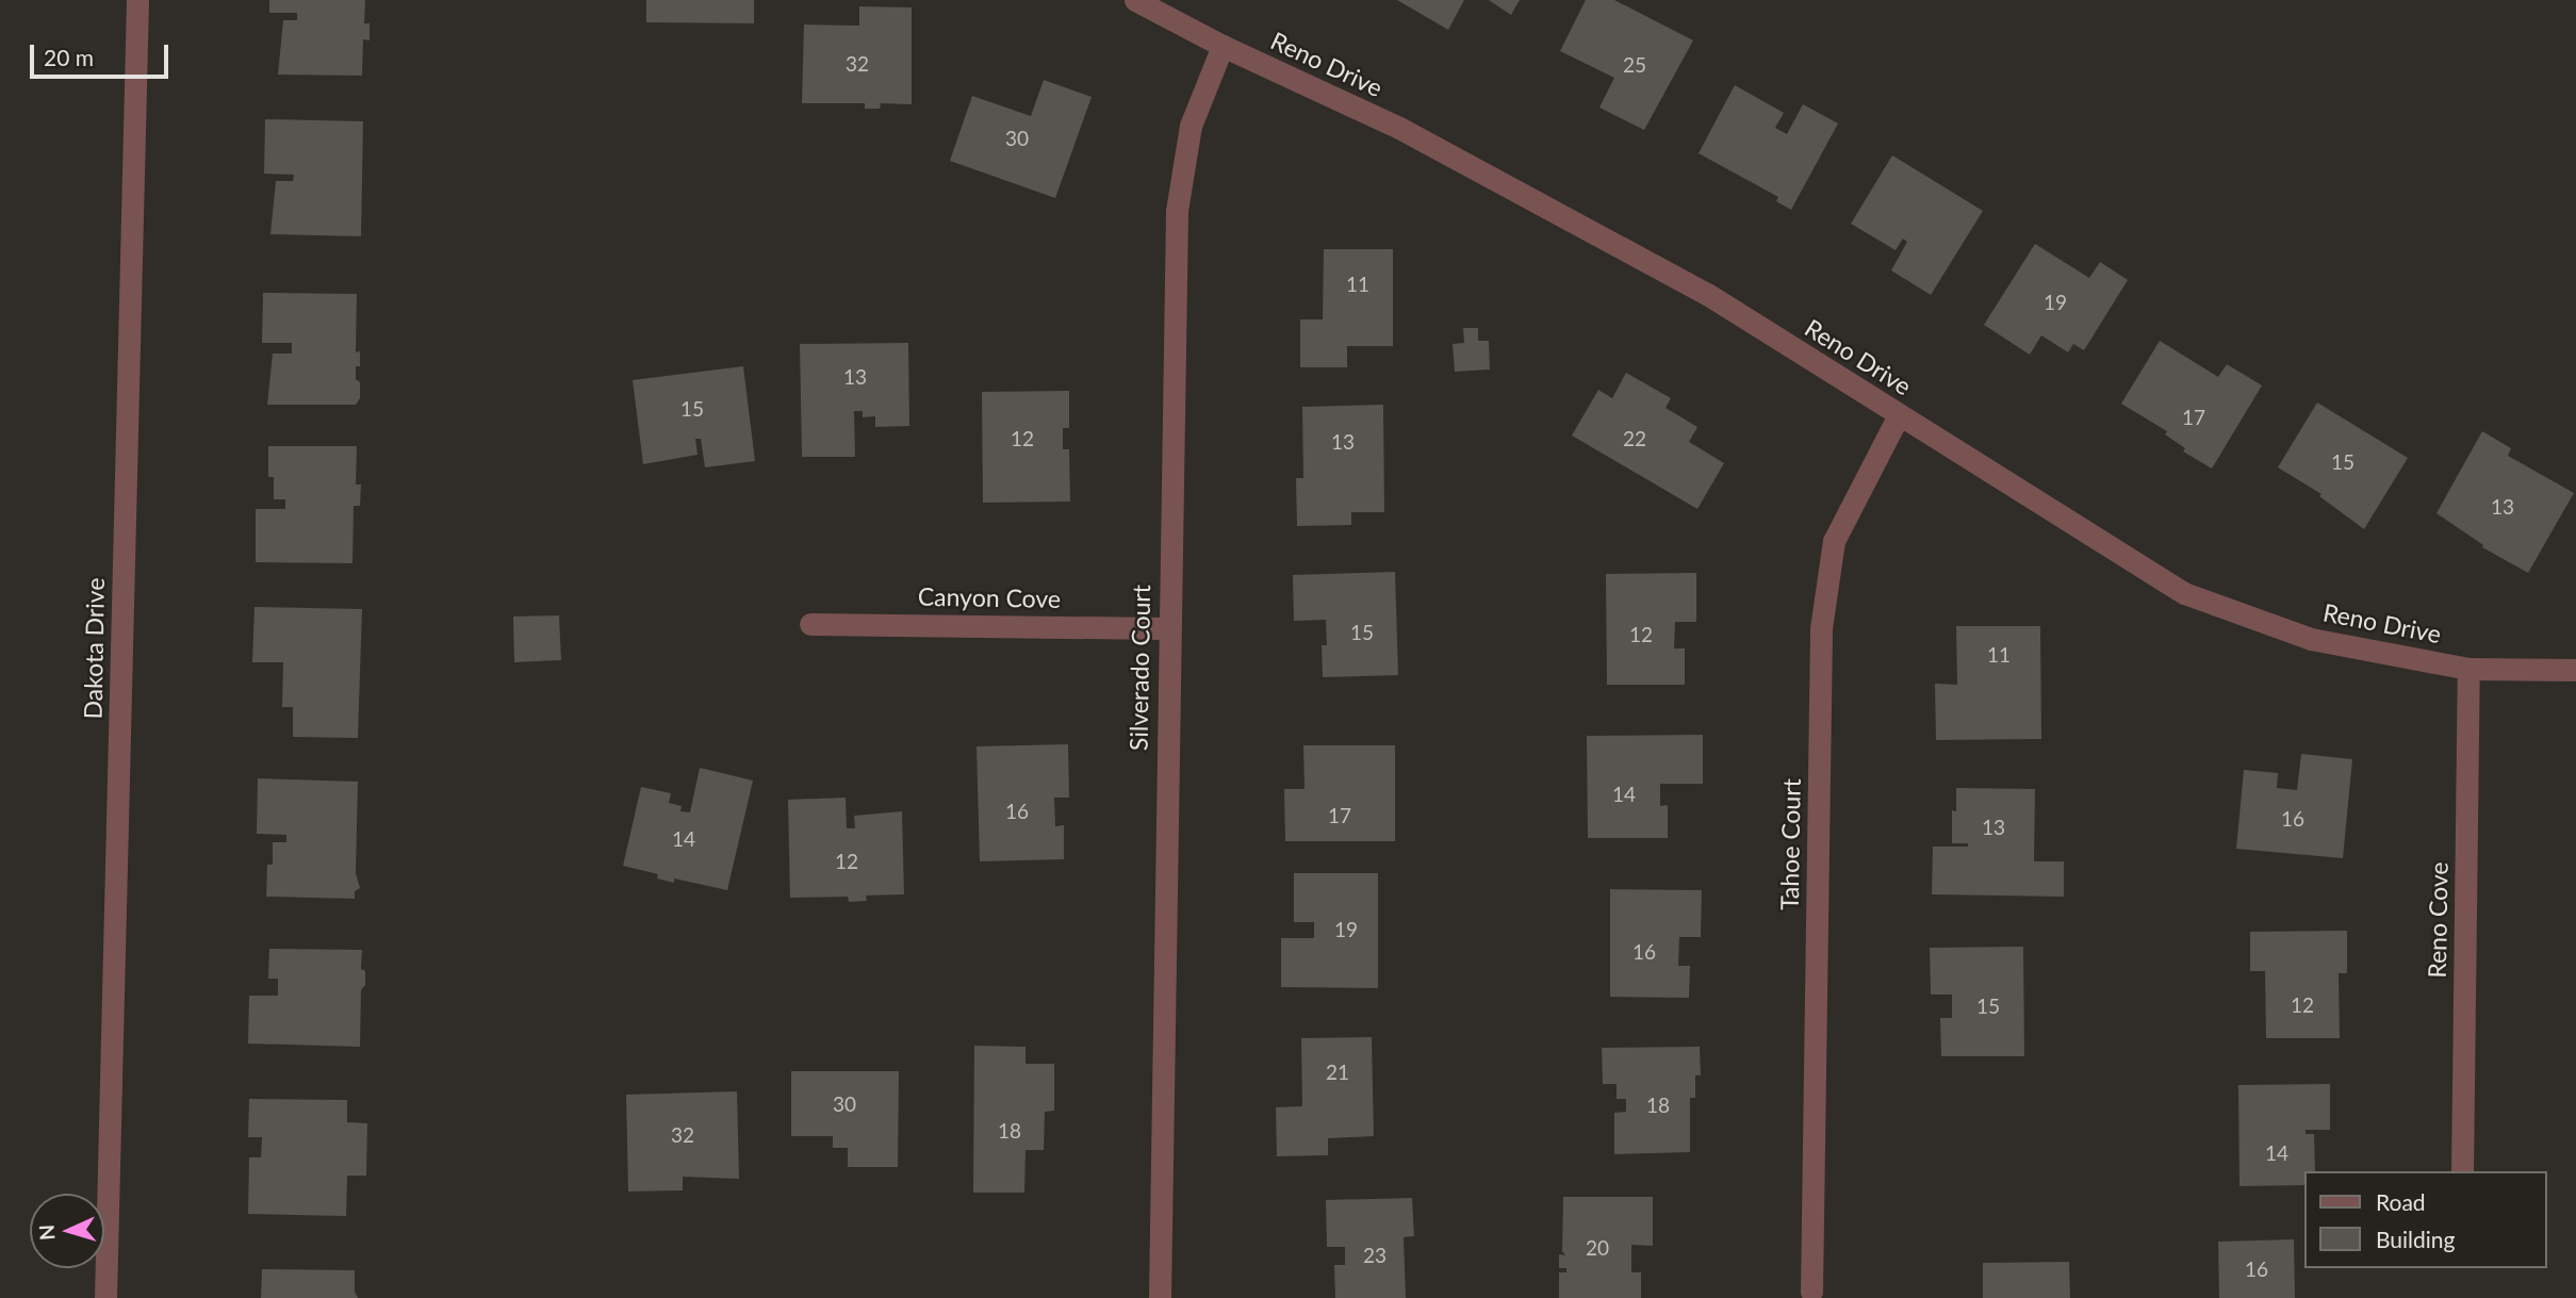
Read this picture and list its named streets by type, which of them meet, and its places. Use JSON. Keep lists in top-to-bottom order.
{
  "streets": {
    "street": [
      "Reno Drive",
      "Canyon Cove",
      "Dakota Drive",
      "Silverado Court",
      "Tahoe Court",
      "Reno Cove"
    ]
  },
  "crossings": [
    ["Reno Drive", "Silverado Court"],
    ["Reno Drive", "Tahoe Court"],
    ["Reno Drive", "Reno Cove"],
    ["Canyon Cove", "Silverado Court"]
  ],
  "house_numbers": [
    "32",
    "25",
    "30",
    "11",
    "19",
    "13",
    "15",
    "17",
    "12",
    "22",
    "13",
    "15",
    "13",
    "15",
    "12",
    "11",
    "14",
    "16",
    "17",
    "16",
    "13",
    "14",
    "12",
    "19",
    "16",
    "12",
    "15",
    "21",
    "30",
    "18",
    "18",
    "32",
    "14",
    "20",
    "23",
    "16"
  ],
  "legend": ["Road", "Building"],
  "scale_bar": "20 m",
  "north": "left"
}
